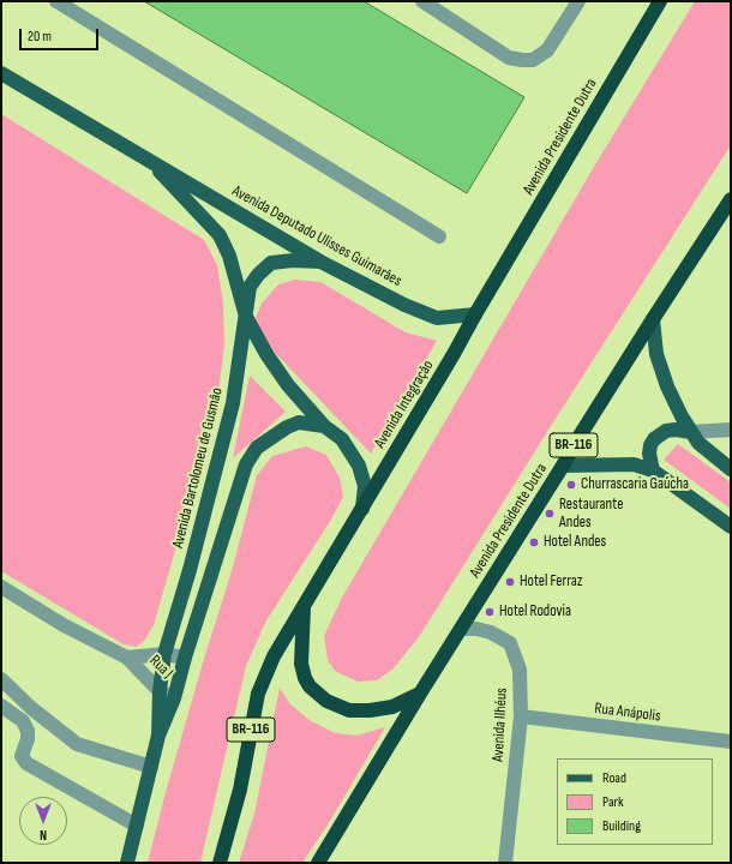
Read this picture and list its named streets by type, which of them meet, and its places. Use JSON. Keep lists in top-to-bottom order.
{
  "streets": {
    "highway": ["Avenida Presidente Dutra", "Avenida Integração", "BR-116"],
    "main road": ["Avenida Deputado Ulisses Guimarães", "Avenida Bartolomeu de Gusmão"],
    "street": ["Rua J", "Rua Anápolis", "Avenida Ilhéus"]
  },
  "crossings": [
    ["Avenida Presidente Dutra", "Avenida Deputado Ulisses Guimarães"],
    ["Avenida Presidente Dutra", "Avenida Integração"],
    ["Avenida Presidente Dutra", "Avenida Ilhéus"],
    ["Avenida Deputado Ulisses Guimarães", "Avenida Integração"],
    ["Avenida Deputado Ulisses Guimarães", "Avenida Bartolomeu de Gusmão"],
    ["Avenida Integração", "BR-116"],
    ["Avenida Bartolomeu de Gusmão", "Rua J"],
    ["Rua Anápolis", "Avenida Ilhéus"]
  ],
  "places": [
    "Churrascaria Gaúcha",
    "Restaurante Andes",
    "Hotel Andes",
    "Hotel Ferraz",
    "Hotel Rodovia"
  ],
  "legend": ["Road", "Park", "Building"],
  "scale_bar": "20 m",
  "north": "bottom"
}
